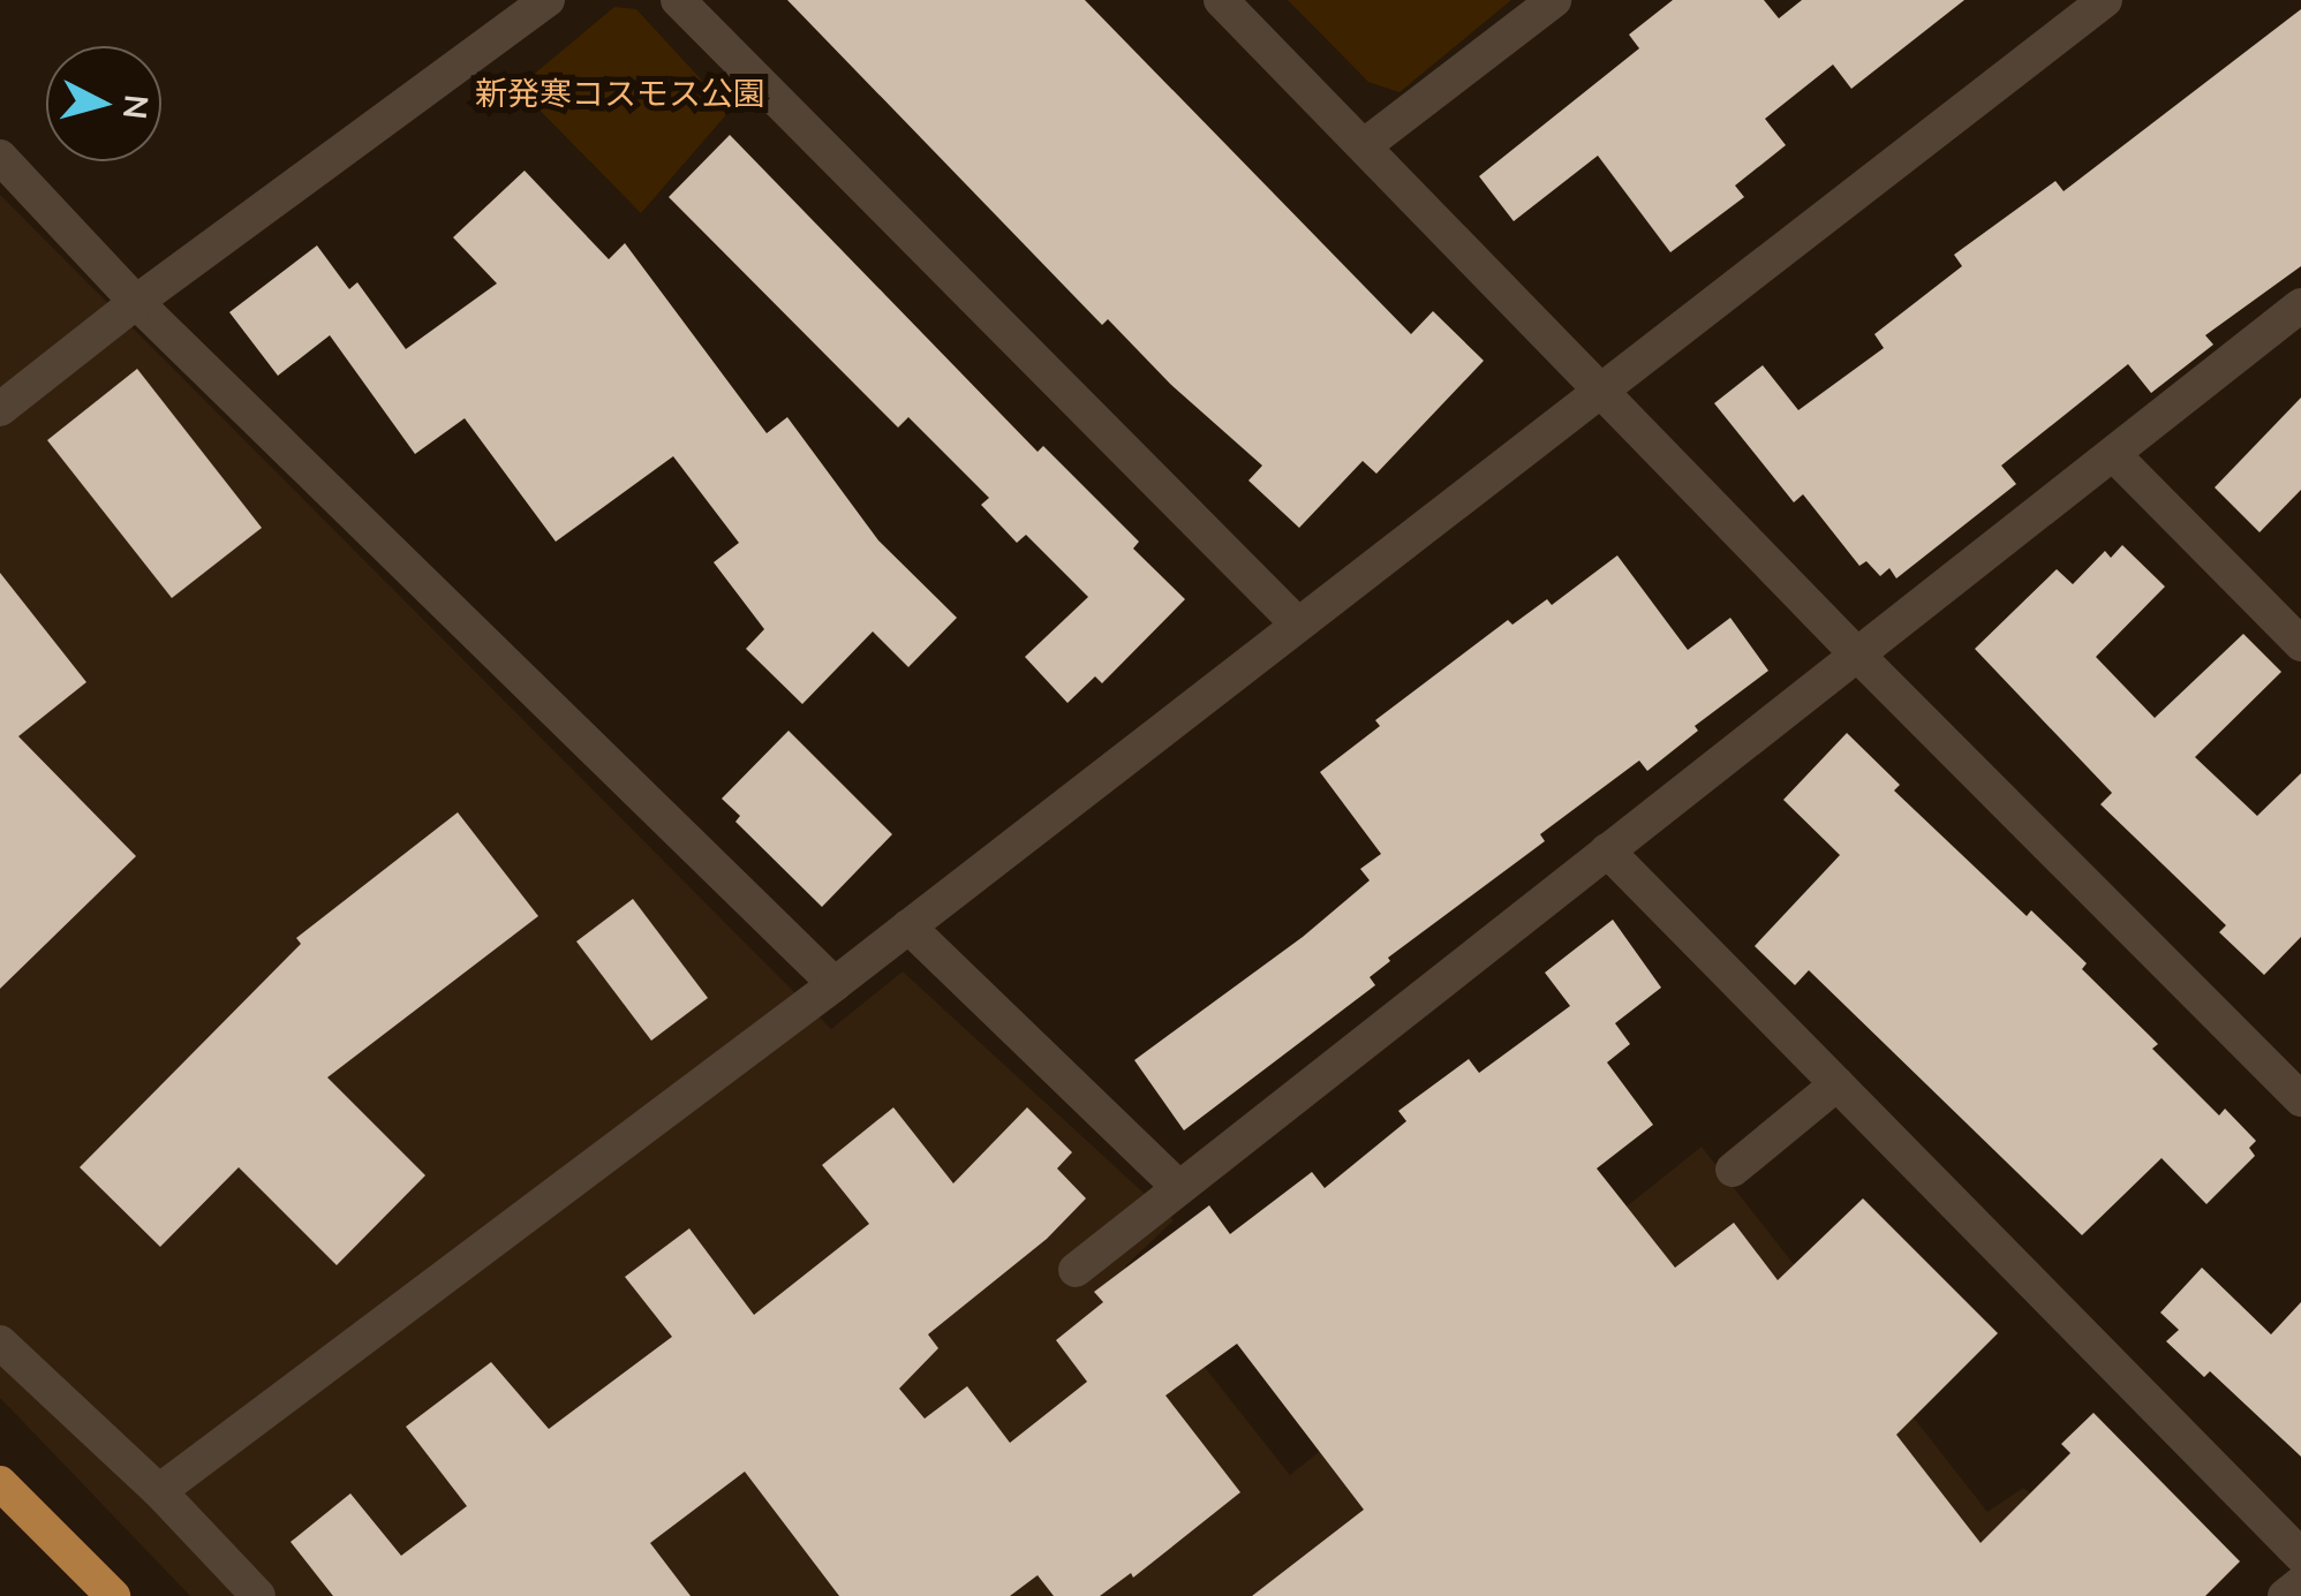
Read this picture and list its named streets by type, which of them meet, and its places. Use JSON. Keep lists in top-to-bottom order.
{
  "parks": ["新発寒コスモス公園"],
  "north": "right"
}
